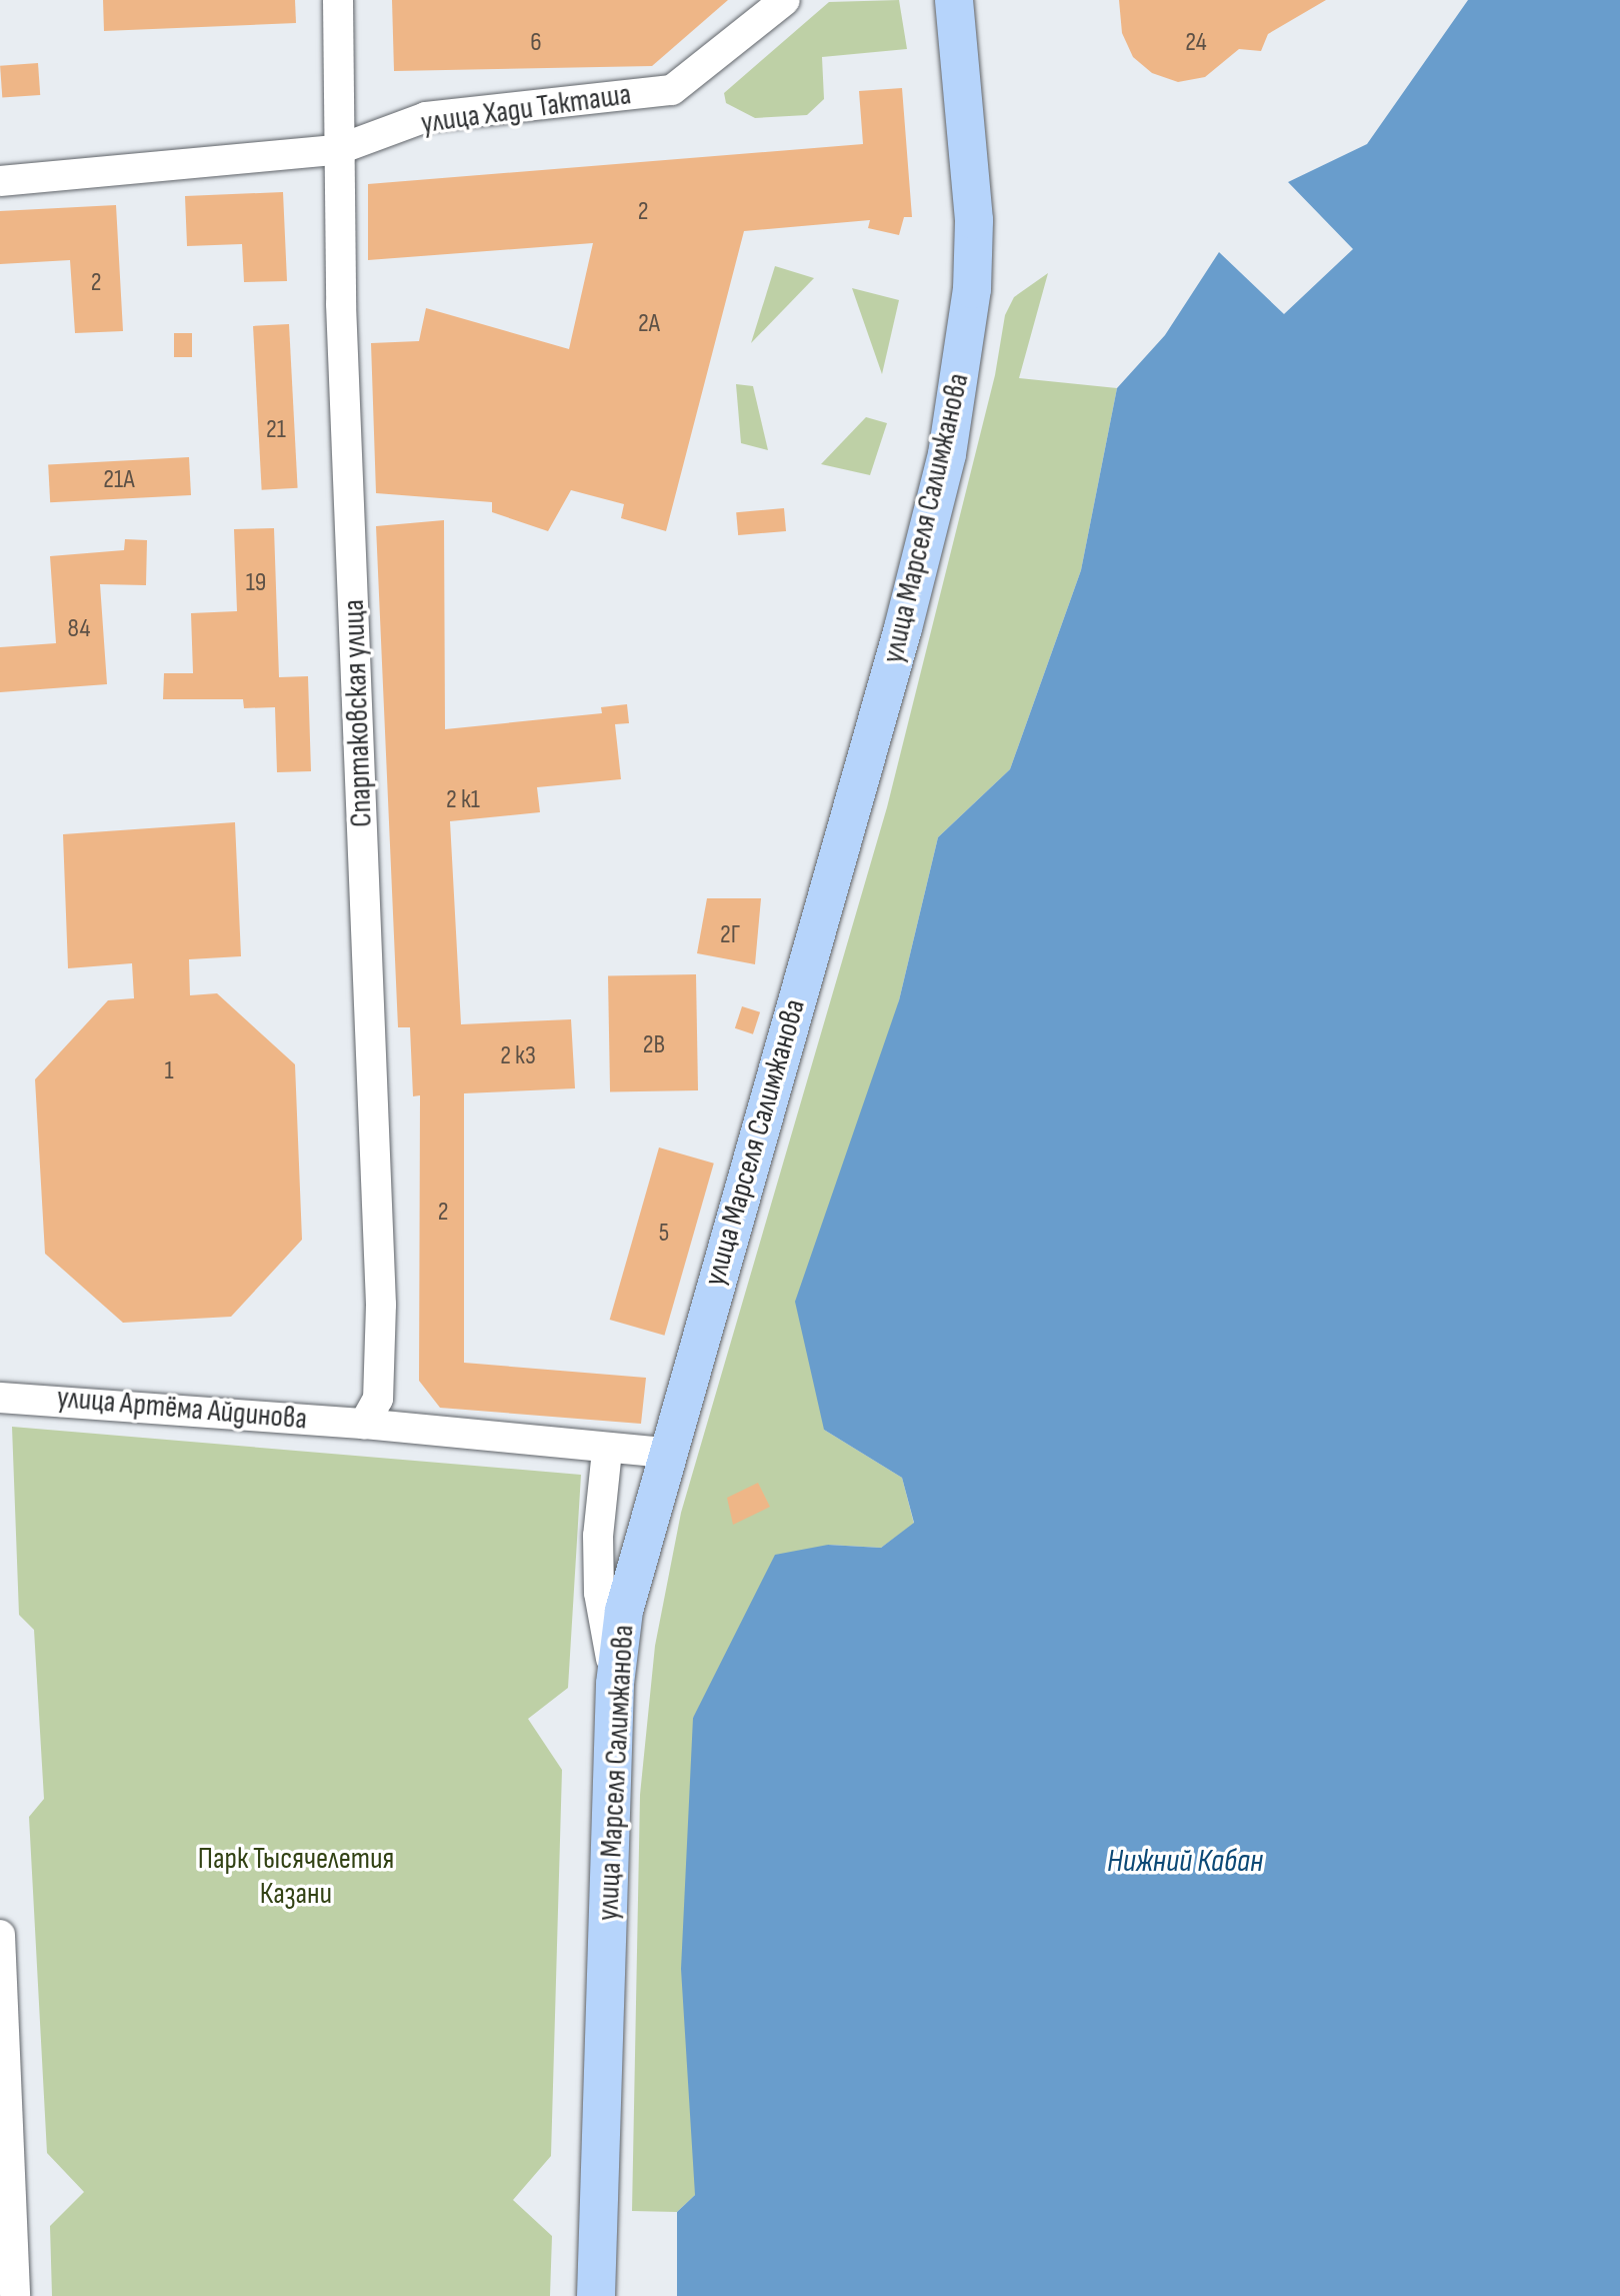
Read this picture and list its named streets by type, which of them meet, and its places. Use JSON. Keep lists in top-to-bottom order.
{
  "streets": {
    "main road": ["улица Марселя Салимжанова"],
    "street": ["улица Хади Такташа", "Спартаковская улица", "улица Артёма Айдинова"]
  },
  "crossings": [
    ["улица Хади Такташа", "Спартаковская улица"],
    ["улица Марселя Салимжанова", "улица Артёма Айдинова"],
    ["Спартаковская улица", "улица Артёма Айдинова"]
  ],
  "water": ["Нижний Кабан"],
  "parks": ["Парк Тысячелетия Казани"],
  "house_numbers": [
    "6",
    "24",
    "2",
    "2",
    "2А",
    "21",
    "21А",
    "19",
    "84",
    "2 к1",
    "2Г",
    "2В",
    "2 к3",
    "1",
    "2",
    "5"
  ]
}
